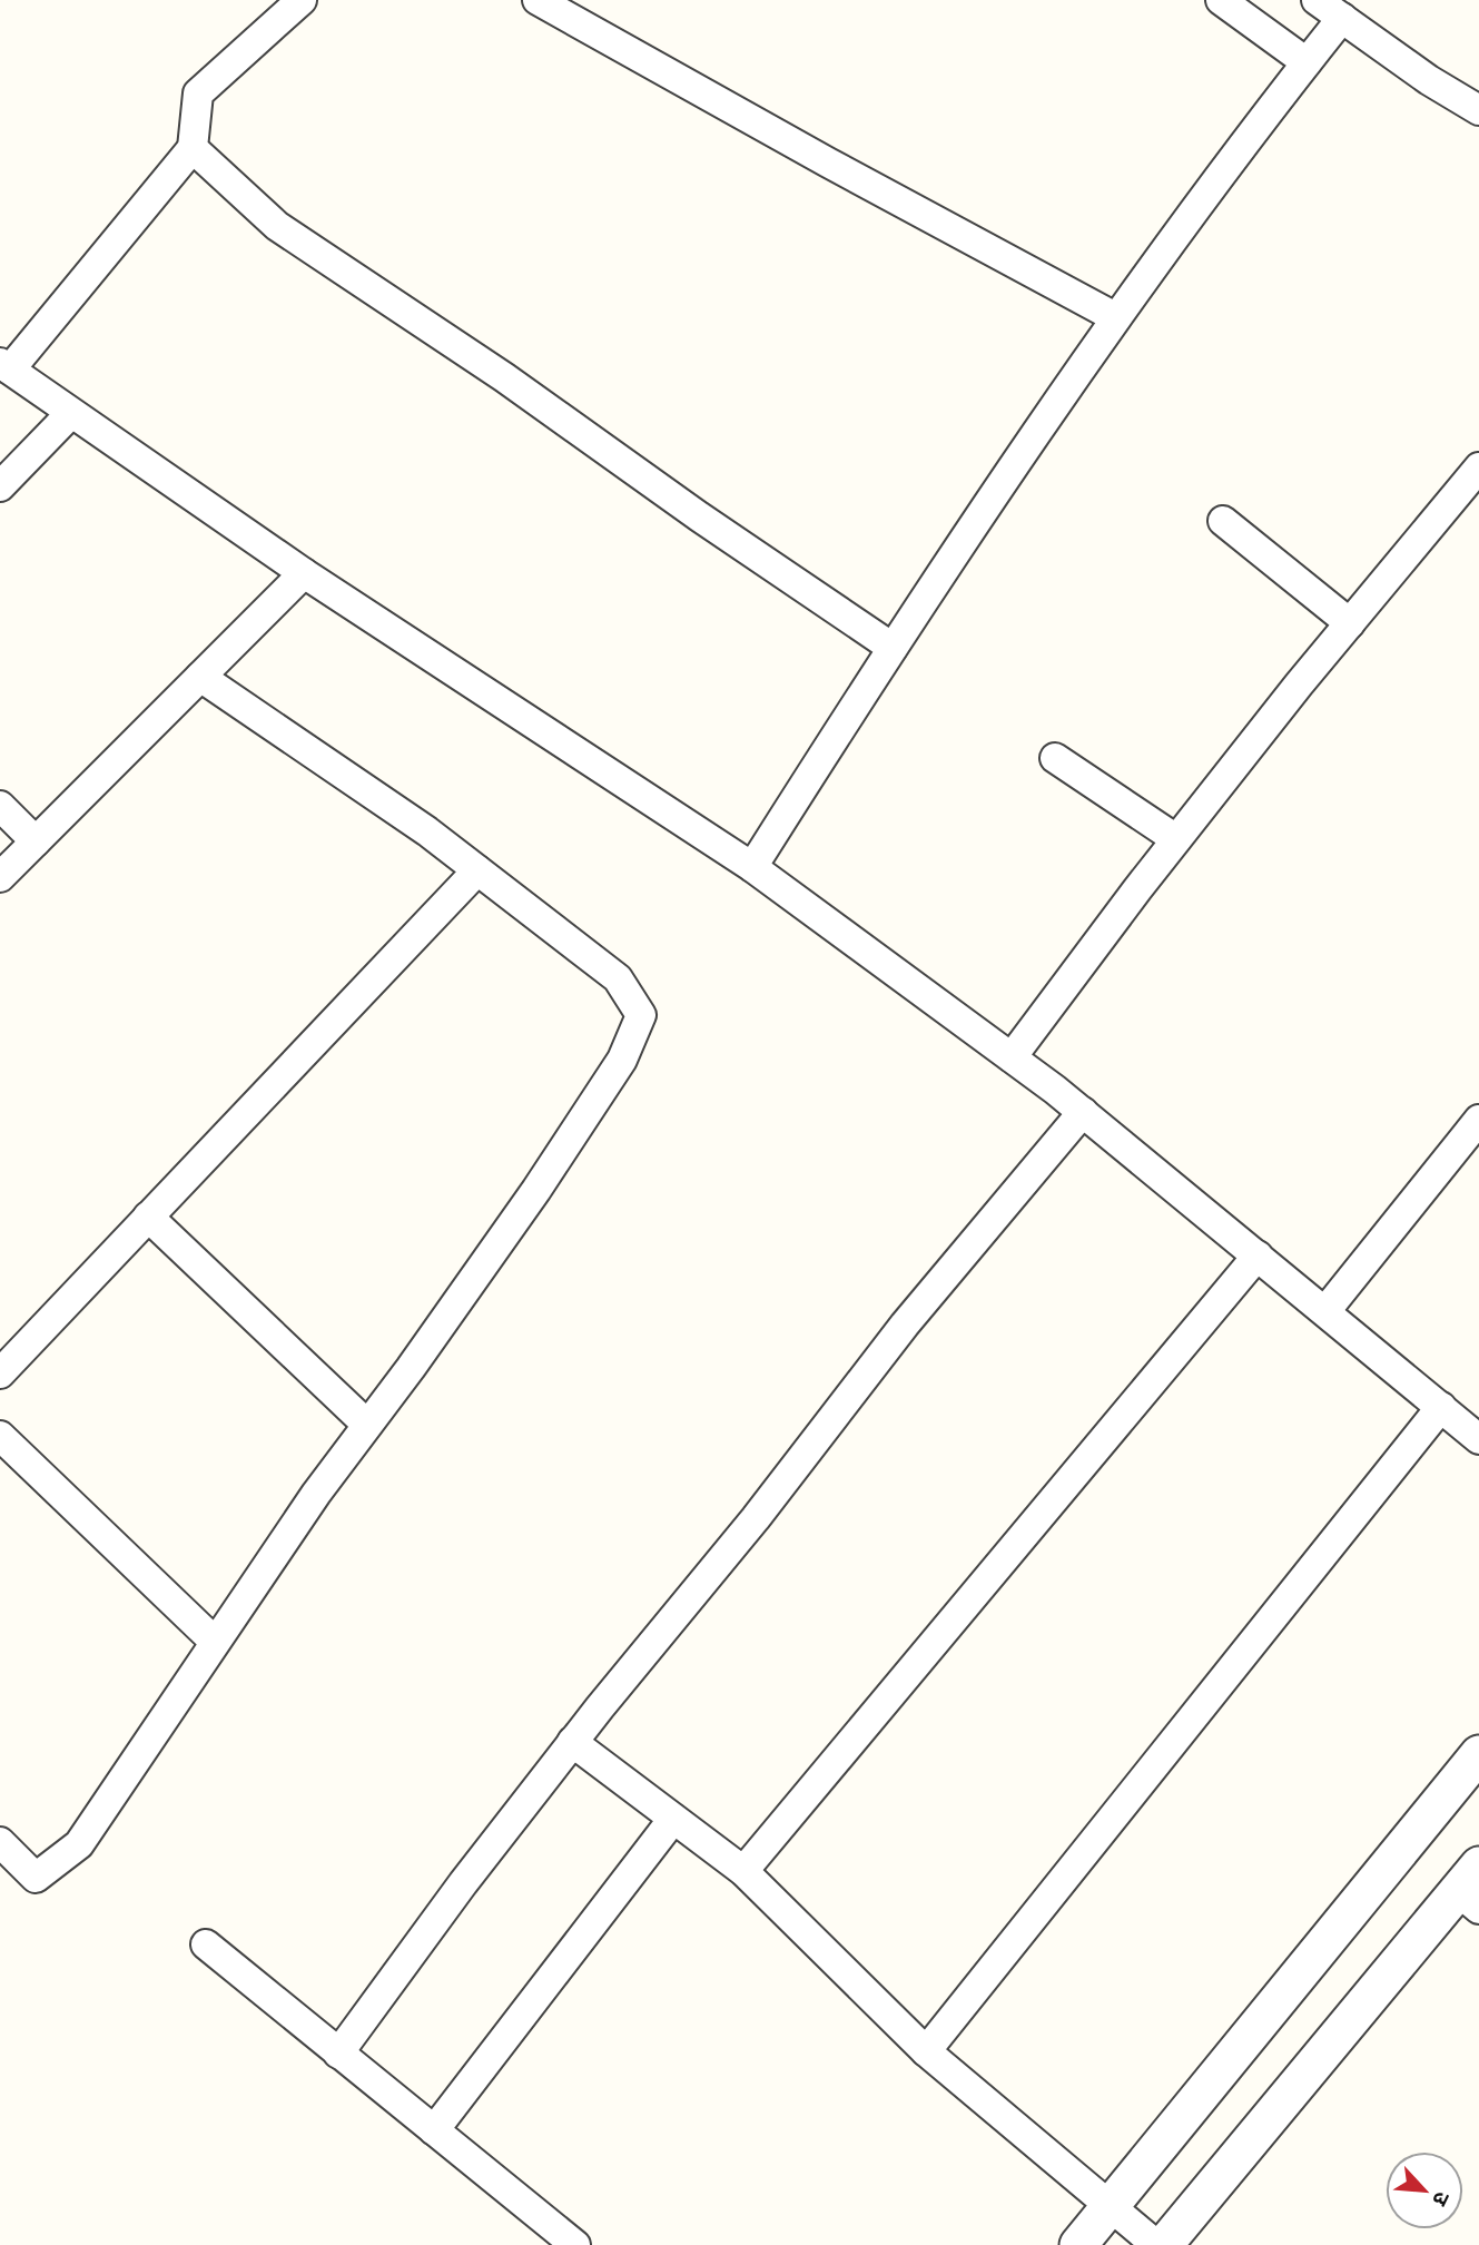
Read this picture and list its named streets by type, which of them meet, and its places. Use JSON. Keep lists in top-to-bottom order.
{
  "north": "bottom right"
}
